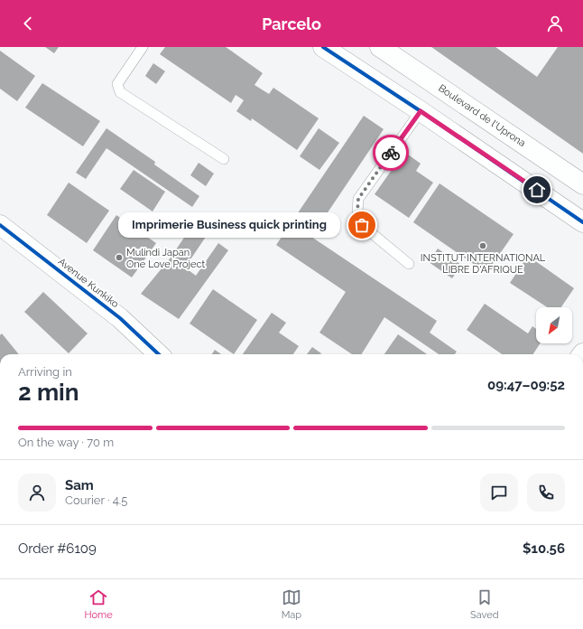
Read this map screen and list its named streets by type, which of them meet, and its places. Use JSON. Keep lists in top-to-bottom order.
{
  "streets": {
    "street": ["Boulevard de l'Uprona", "Avenue Kunkiko"]
  },
  "places": ["Imprimerie Business quick printing", "INSTITUT INTERNATIONAL LIBRE D'AFRIQUE", "Mulindi Japan One Love Project"],
  "north": "bottom left",
  "page": {
    "header": "Parcelo",
    "bubble": "Imprimerie Business quick printing",
    "heading": ["2 min", "Arriving in", "09:47–09:52"],
    "panel": [
      "Sam",
      "Courier · 4.5",
      "Order #6109",
      "$10.56"
    ],
    "bar": "On the way · 70 m",
    "tabs": ["Home", "Map", "Saved"]
  }
}
